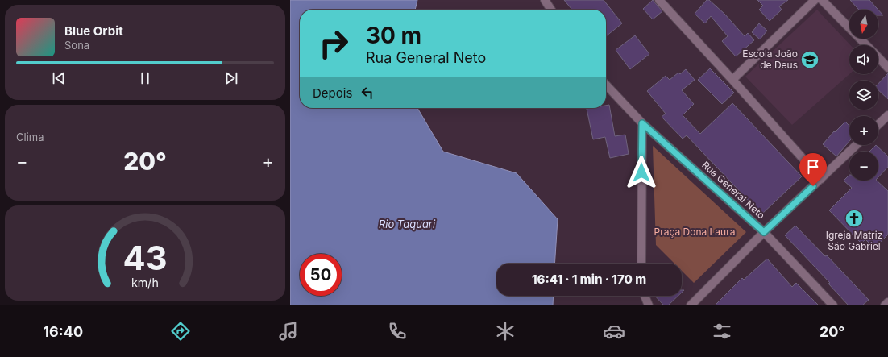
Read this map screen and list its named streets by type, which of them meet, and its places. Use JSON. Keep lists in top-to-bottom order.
{
  "streets": {
    "street": ["Rua General Neto"]
  },
  "water": ["Rio Taquari"],
  "parks": ["Praça Dona Laura"],
  "places": {
    "school or university": ["Escola João de Deus"],
    "church": ["Igreja Matriz São Gabriel"]
  },
  "north": "bottom",
  "page": {
    "map_buttons": ["+", "−"],
    "turn": ["30 m", "Rua General Neto"],
    "song": ["Blue Orbit", "Sona"],
    "then": "Depois",
    "tile": "Clima",
    "heat": ["−", "20°", "+"],
    "limit": "50",
    "trip": "16:41 · 1 min · 170 m",
    "tabs": ["16:40", "20°"],
    "gauge": ["43", "km/h"]
  }
}
